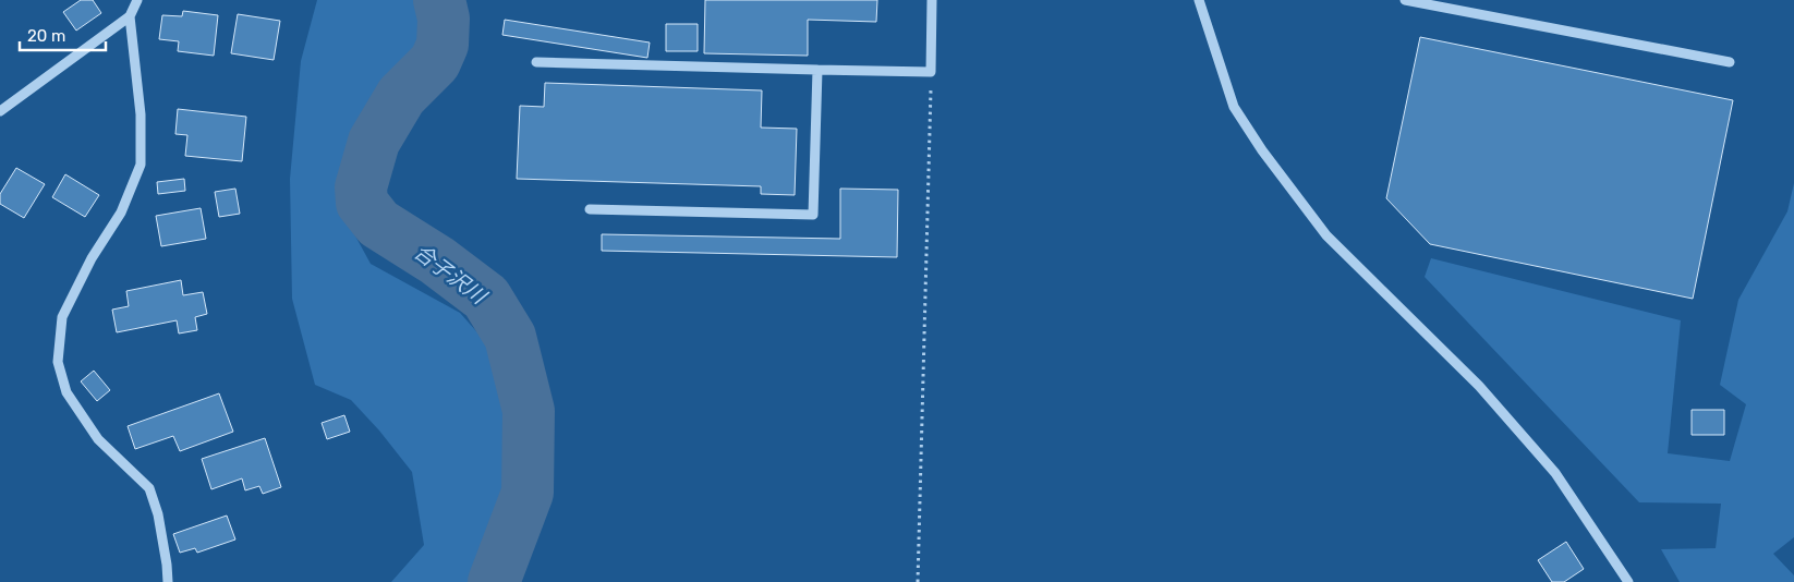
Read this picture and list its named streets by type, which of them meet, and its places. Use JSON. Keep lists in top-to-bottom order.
{
  "water": ["合子沢川"],
  "scale_bar": "20 m"
}
